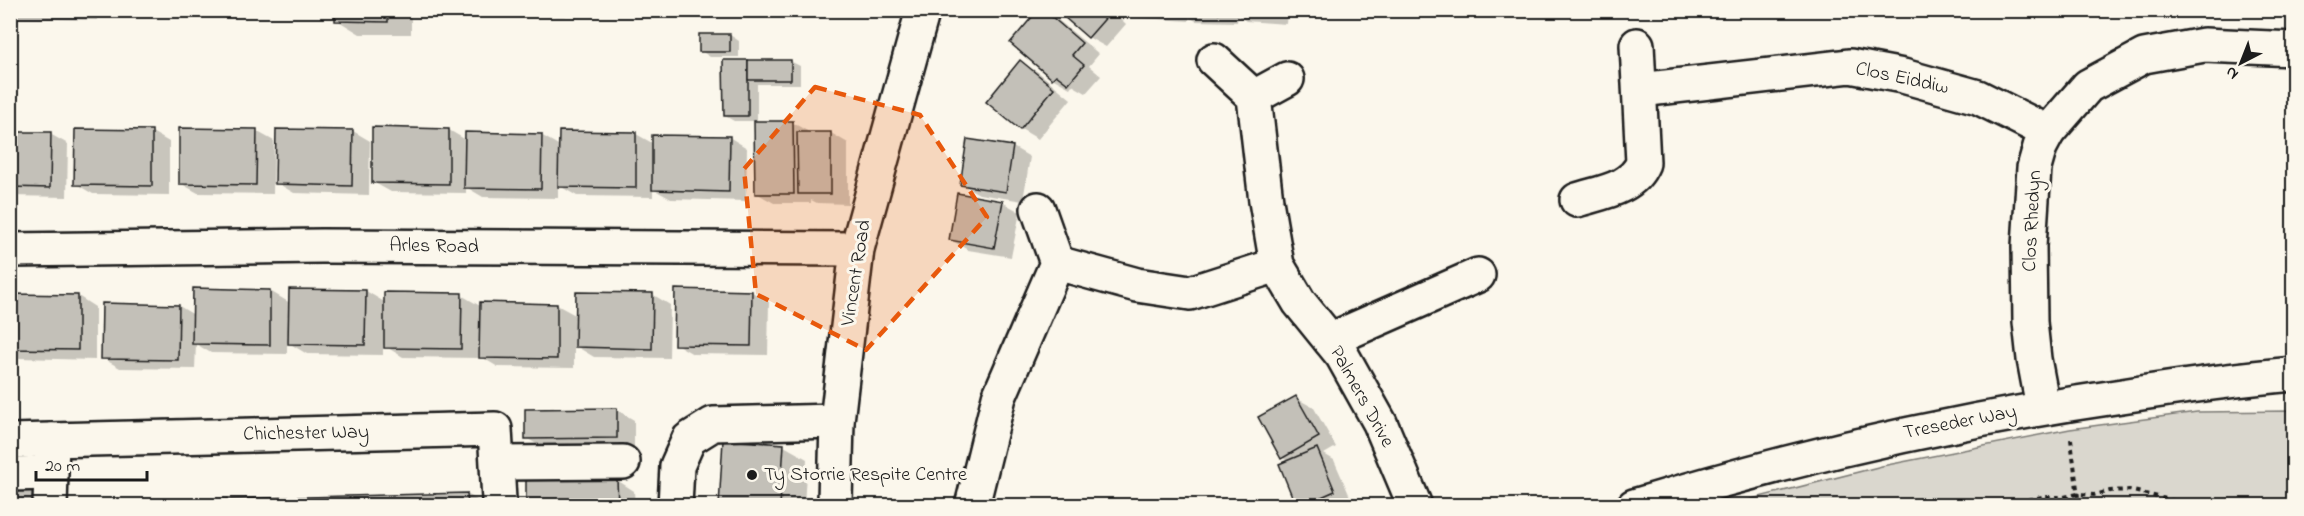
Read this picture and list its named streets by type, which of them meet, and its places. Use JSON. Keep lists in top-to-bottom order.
{
  "streets": {
    "street": [
      "Clos Eiddiw",
      "Clos Rhedyn",
      "Arles Road",
      "Vincent Road",
      "Palmers Drive",
      "Treseder Way",
      "Chichester Way"
    ]
  },
  "crossings": [
    ["Clos Eiddiw", "Clos Rhedyn"],
    ["Clos Rhedyn", "Treseder Way"],
    ["Arles Road", "Vincent Road"]
  ],
  "places": ["Ty Storrie Respite Centre"],
  "scale_bar": "20 m",
  "north": "bottom left"
}
